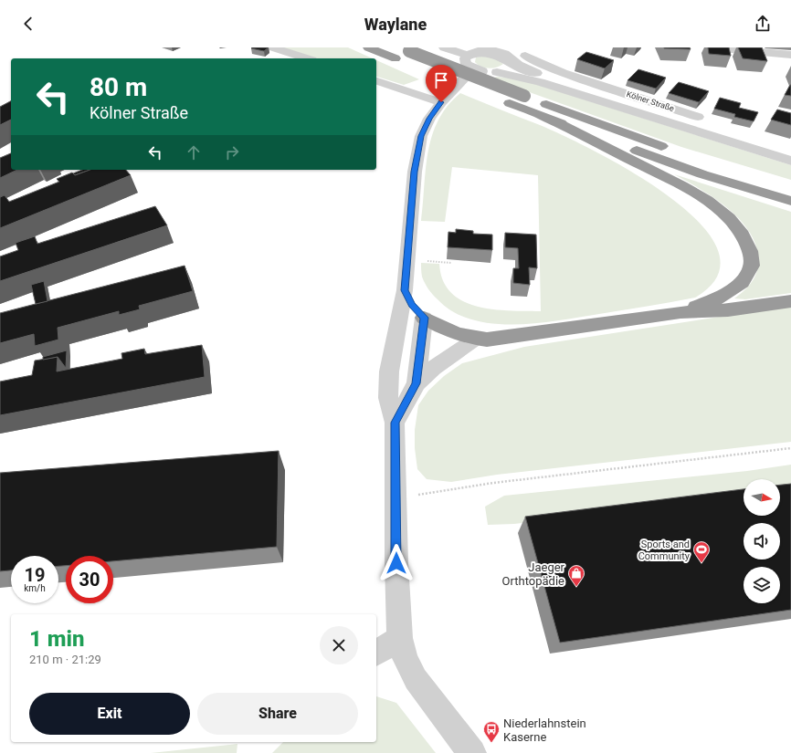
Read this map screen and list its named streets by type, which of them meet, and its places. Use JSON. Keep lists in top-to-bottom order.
{
  "streets": {
    "street": ["Kölner Straße"]
  },
  "places": {
    "sports": ["Sports and Community"],
    "shop": ["Jaeger Orthtopädie"],
    "bus stop": ["Niederlahnstein Kaserne"]
  },
  "north": "right",
  "page": {
    "header": "Waylane",
    "turn": ["80 m", "Kölner Straße"],
    "speed": "19 km/h",
    "limit": "30",
    "heading": ["1 min", "210 m · 21:29"],
    "buttons": ["Exit", "Share"]
  }
}
